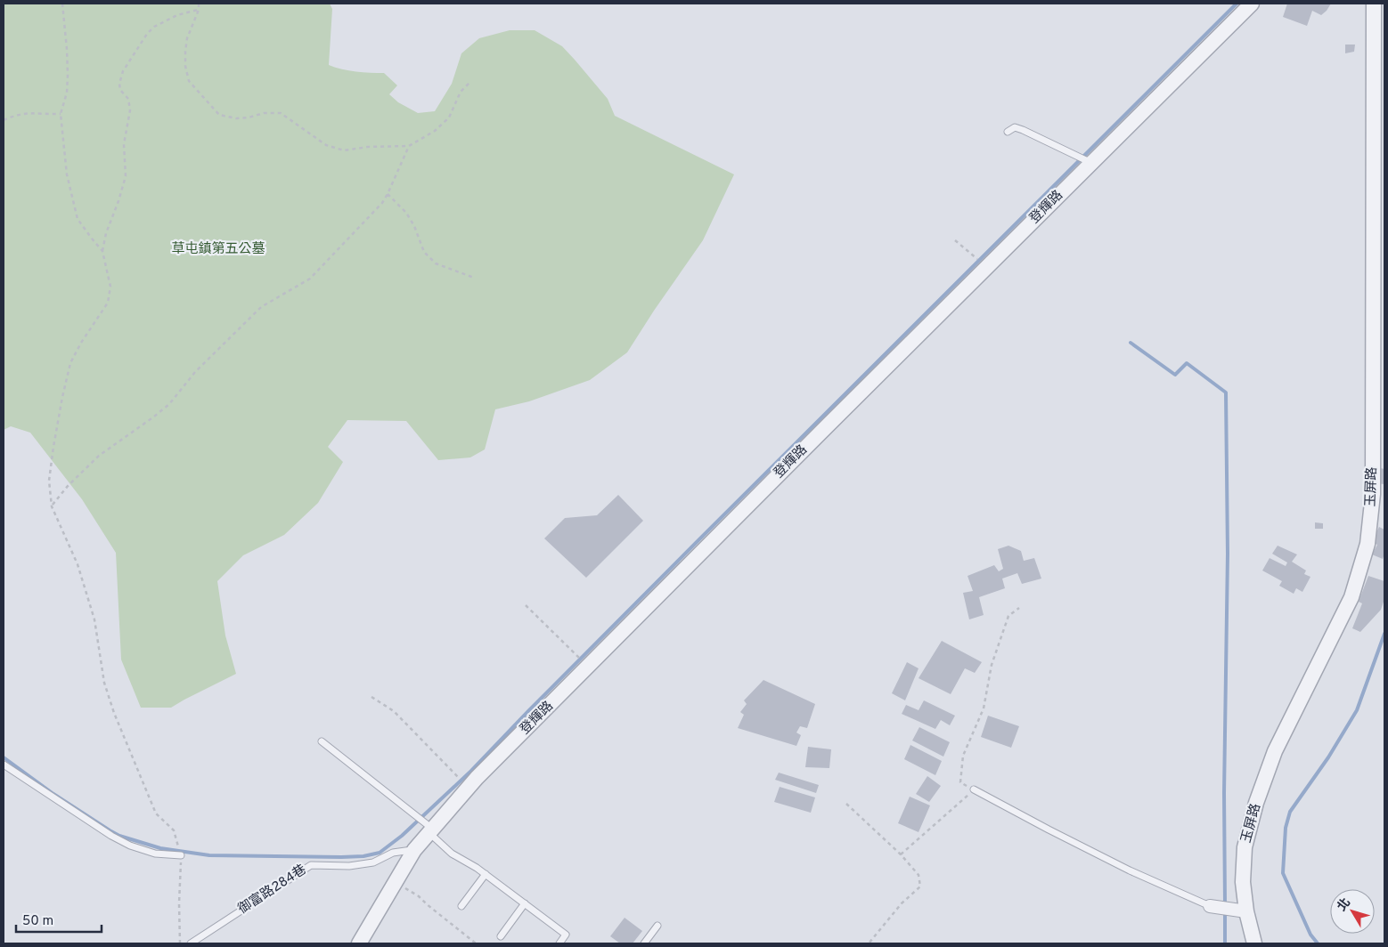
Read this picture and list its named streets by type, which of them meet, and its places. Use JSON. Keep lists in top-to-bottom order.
{
  "streets": {
    "street": ["登輝路", "玉屏路"],
    "lane": ["御富路284巷"]
  },
  "crossings": [
    ["登輝路", "御富路284巷"]
  ],
  "parks": ["草屯鎮第五公墓"],
  "scale_bar": "50 m",
  "north": "top left"
}
